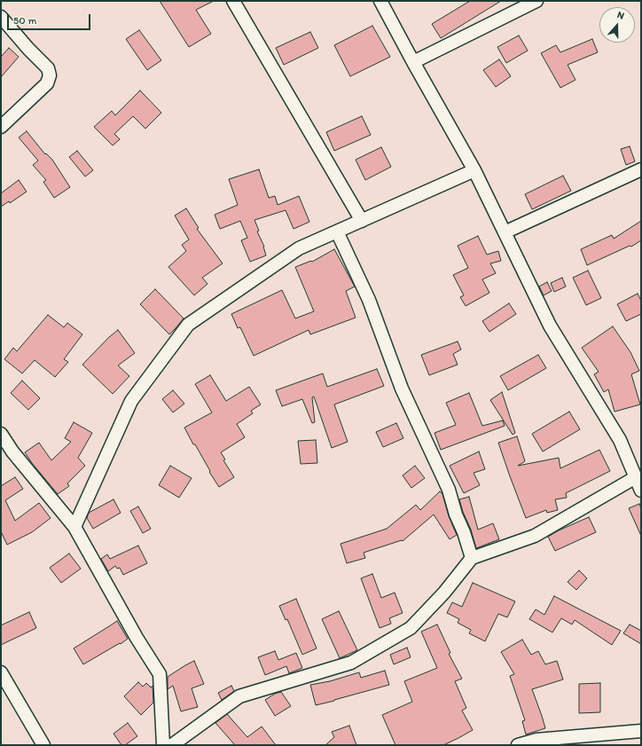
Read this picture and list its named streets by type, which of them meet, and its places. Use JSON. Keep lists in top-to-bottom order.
{
  "scale_bar": "50 m",
  "north": "top"
}
